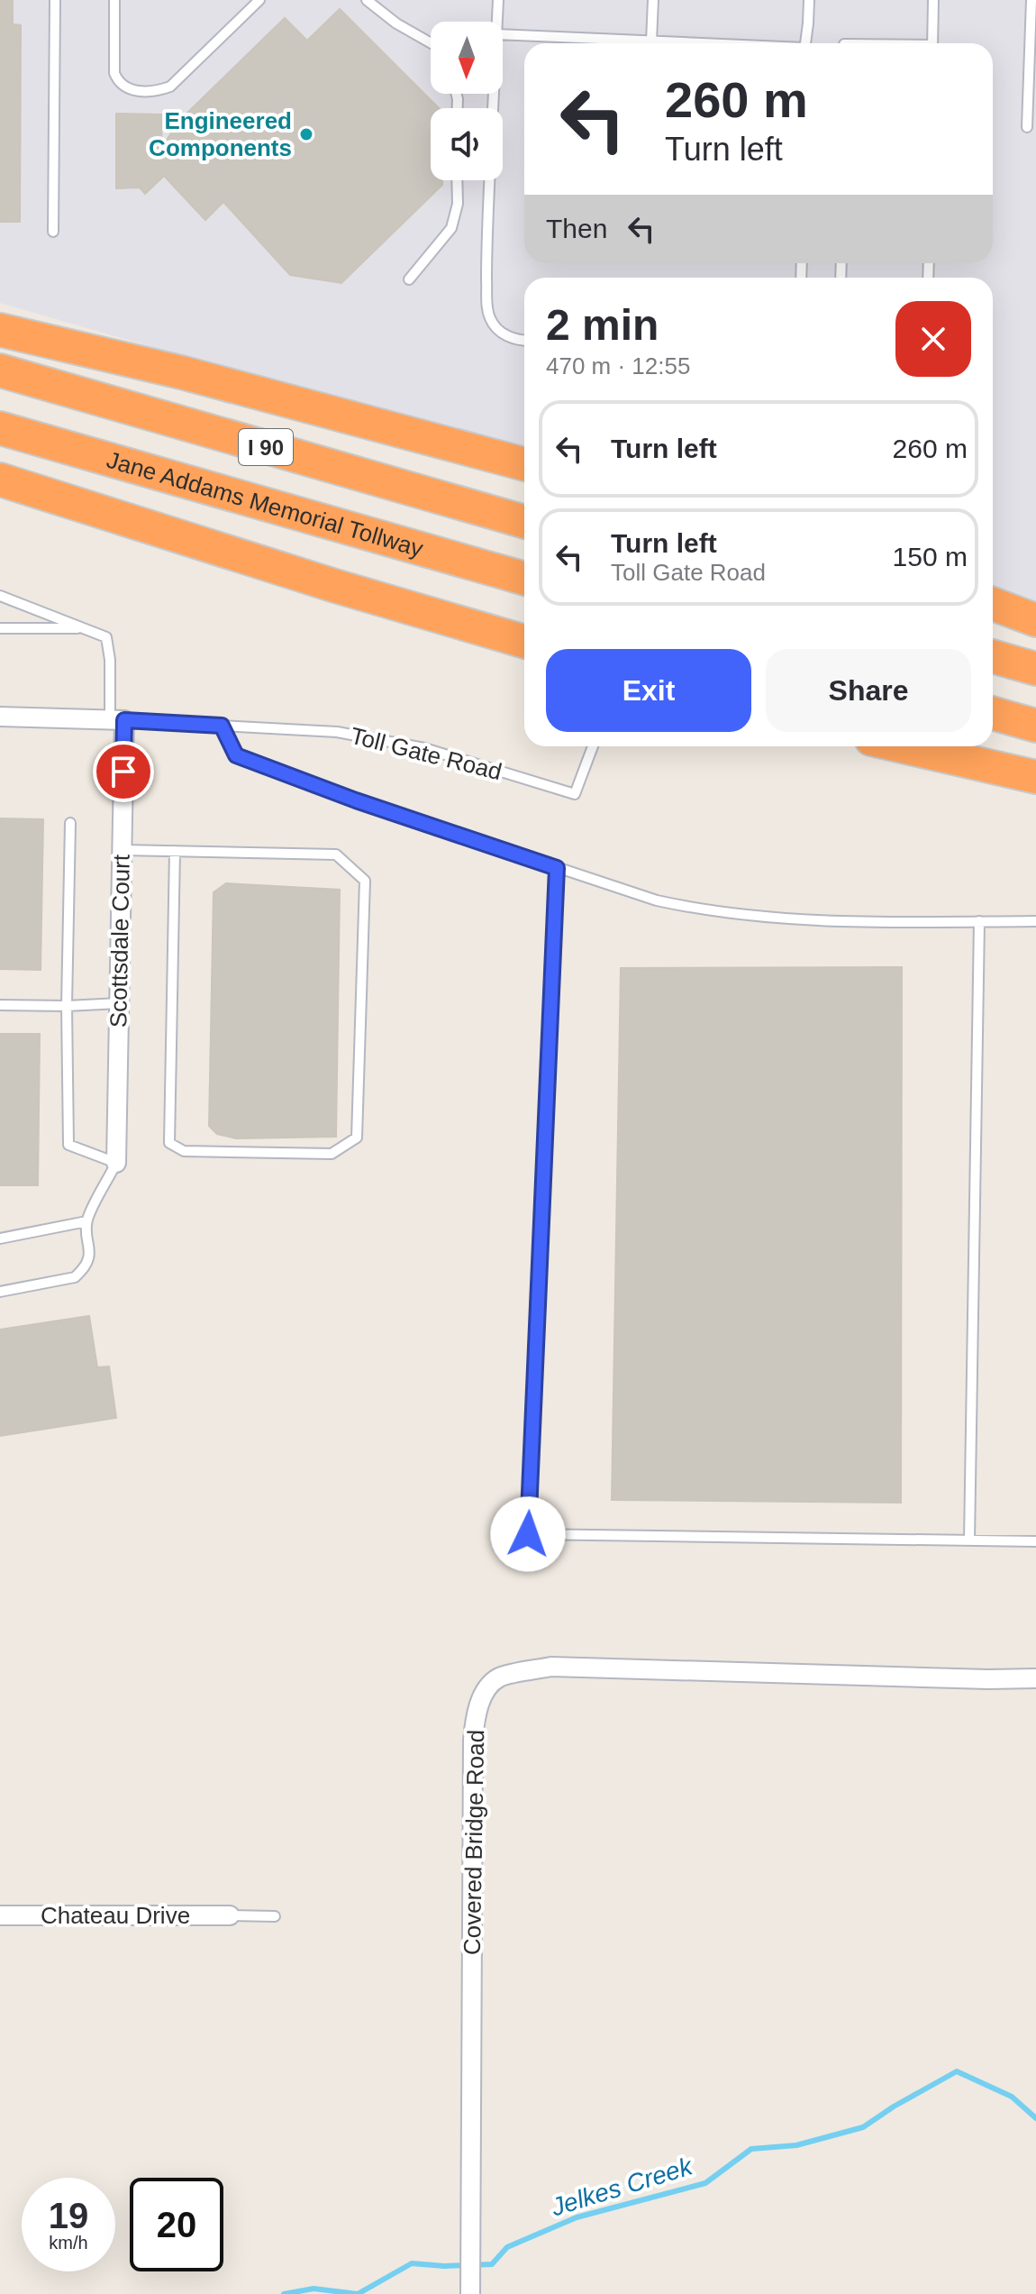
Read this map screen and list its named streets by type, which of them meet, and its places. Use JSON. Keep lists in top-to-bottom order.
{
  "streets": {
    "highway": ["I 90", "Jane Addams Memorial Tollway"],
    "street": [
      "Toll Gate Road",
      "Scottsdale Court",
      "Covered Bridge Road",
      "Chateau Drive"
    ]
  },
  "crossings": [
    ["Toll Gate Road", "Scottsdale Court"]
  ],
  "water": ["Jelkes Creek"],
  "places": ["Engineered Components"],
  "north": "bottom",
  "page": {
    "turn": ["260 m", "Turn left"],
    "then": "Then",
    "heading": ["2 min", "470 m · 12:55"],
    "list": [
      {
        "name": "Turn left",
        "value": "260 m"
      },
      {
        "name": "Turn left",
        "note": "Toll Gate Road",
        "value": "150 m"
      }
    ],
    "buttons": ["Exit", "Share"],
    "speed": "19 km/h",
    "limit": "20"
  }
}
